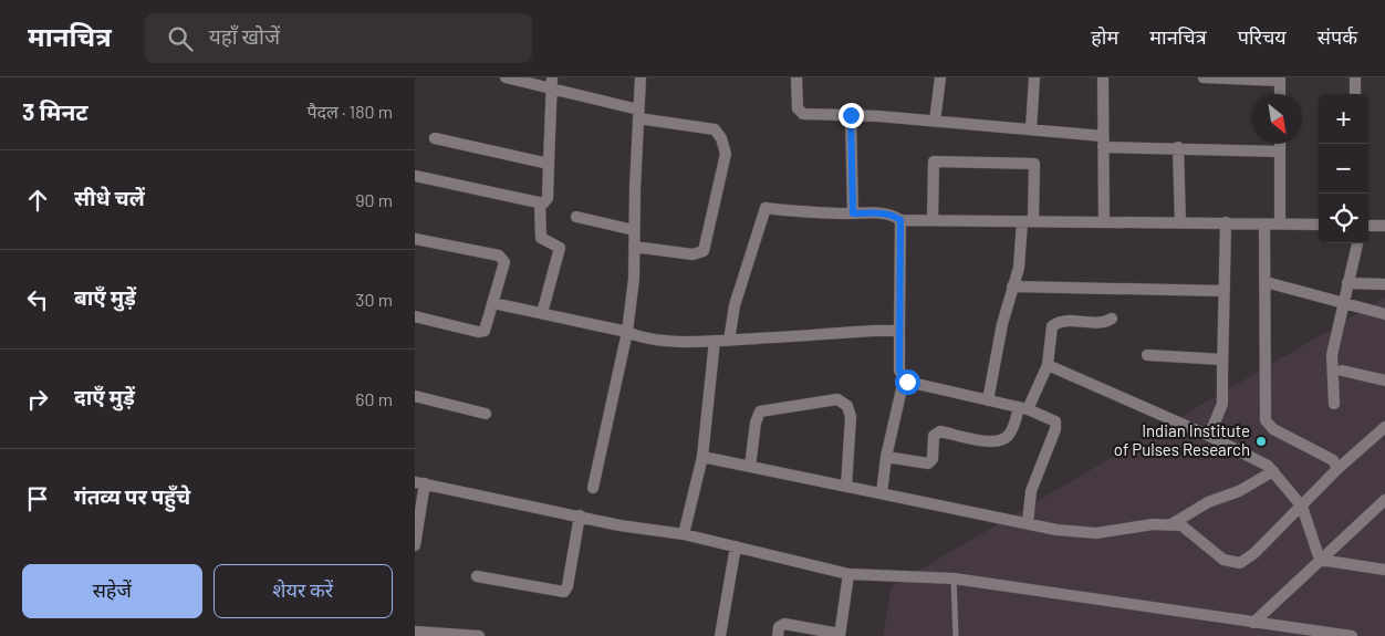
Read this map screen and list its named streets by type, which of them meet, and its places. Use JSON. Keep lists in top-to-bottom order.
{
  "places": ["Indian Institute of Pulses Research"],
  "north": "bottom right",
  "page": {
    "header": "मानचित्र",
    "search": "यहाँ खोजें",
    "nav": [
      "होम",
      "मानचित्र",
      "परिचय",
      "संपर्क"
    ],
    "heading": ["3 मिनट", "पैदल · 180 m"],
    "map_buttons": ["+", "−"],
    "list": [
      ["सीधे चलें", "90 m"],
      ["बाएँ मुड़ें", "30 m"],
      ["दाएँ मुड़ें", "60 m"],
      "गंतव्य पर पहुँचे"
    ],
    "buttons": ["सहेजें", "शेयर करें"]
  }
}
